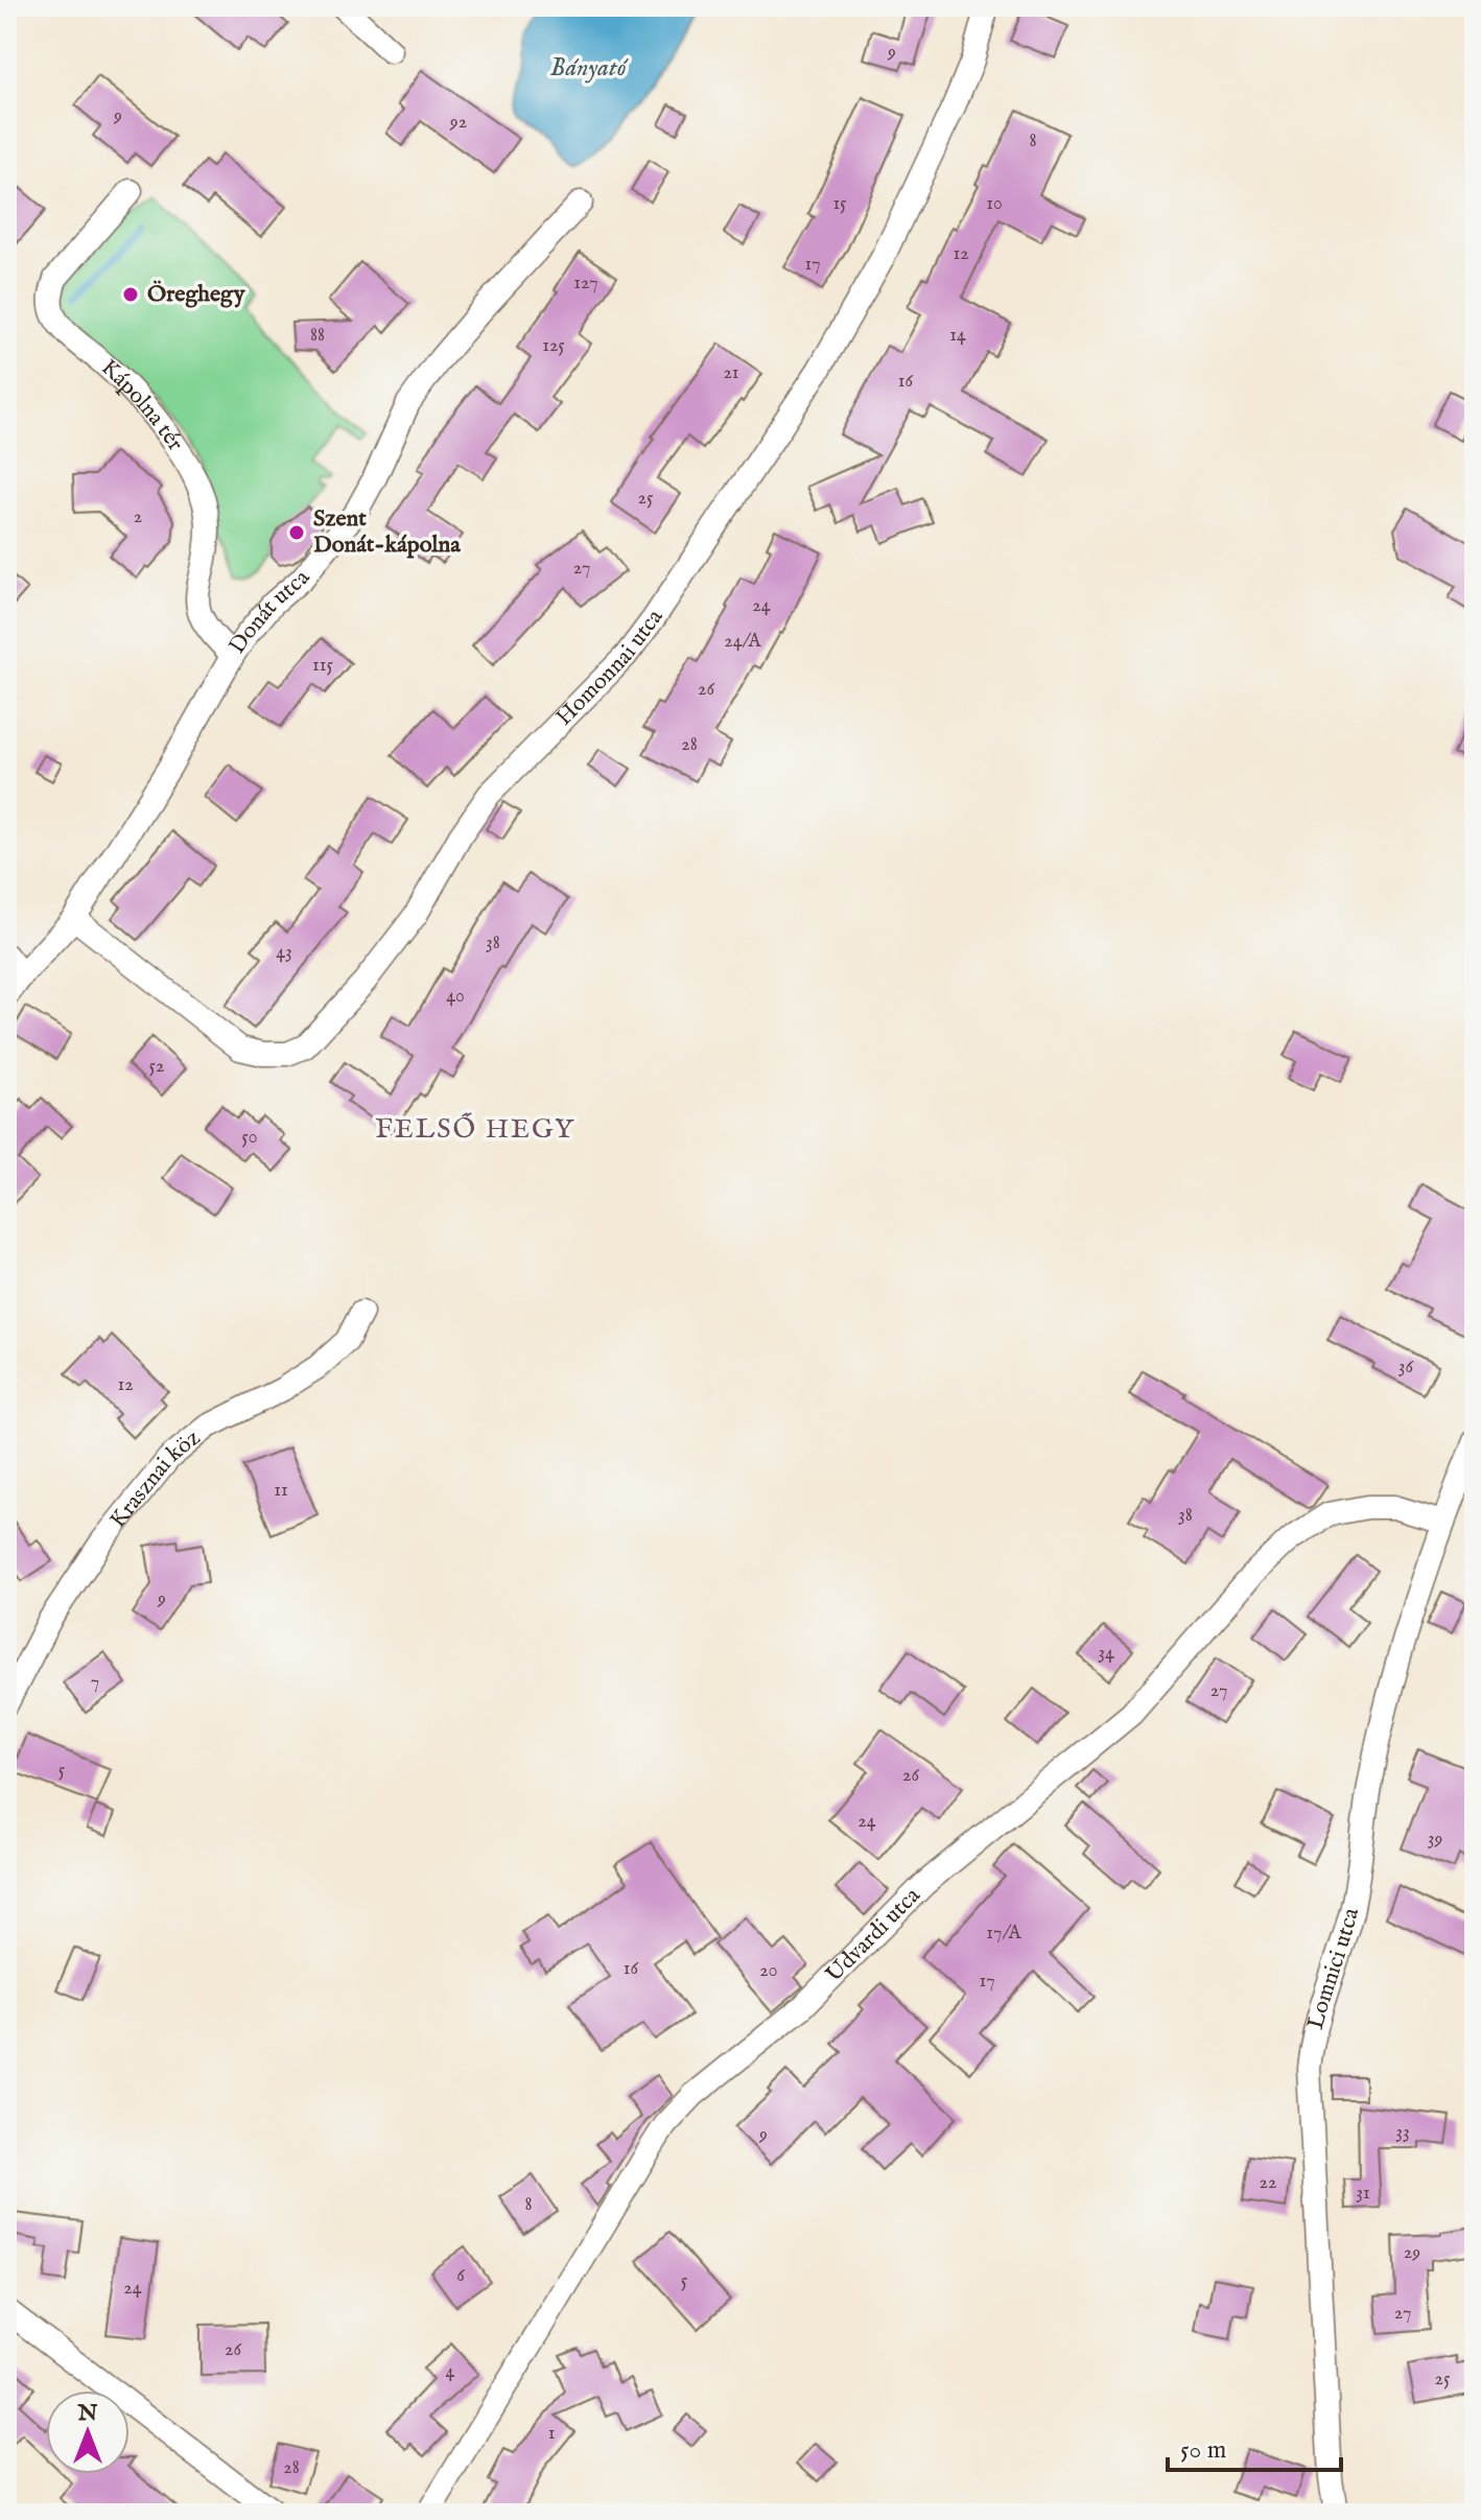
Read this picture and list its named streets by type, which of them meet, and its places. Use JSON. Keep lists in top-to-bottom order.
{
  "streets": {
    "street": [
      "Kápolna tér",
      "Donát utca",
      "Homonnai utca",
      "Krasznai köz",
      "Udvardi utca",
      "Lomnici utca"
    ]
  },
  "crossings": [
    ["Kápolna tér", "Donát utca"],
    ["Donát utca", "Homonnai utca"],
    ["Udvardi utca", "Lomnici utca"]
  ],
  "districts": ["FELSŐ HEGY"],
  "water": ["Bányató"],
  "places": ["Öreghegy", "Szent Donát-kápolna"],
  "house_numbers": [
    "9",
    "9",
    "92",
    "8",
    "15",
    "10",
    "12",
    "17",
    "127",
    "88",
    "14",
    "125",
    "21",
    "16",
    "25",
    "2",
    "27",
    "24",
    "24/A",
    "115",
    "26",
    "28",
    "38",
    "43",
    "40",
    "52",
    "50",
    "36",
    "12",
    "11",
    "38",
    "9",
    "34",
    "7",
    "27",
    "5",
    "26",
    "24",
    "39",
    "17/A",
    "16",
    "20",
    "17",
    "33",
    "9",
    "22",
    "31",
    "8",
    "29",
    "6",
    "5",
    "24",
    "27",
    "26",
    "4",
    "25",
    "1",
    "28"
  ],
  "scale_bar": "50 m",
  "north": "top"
}
